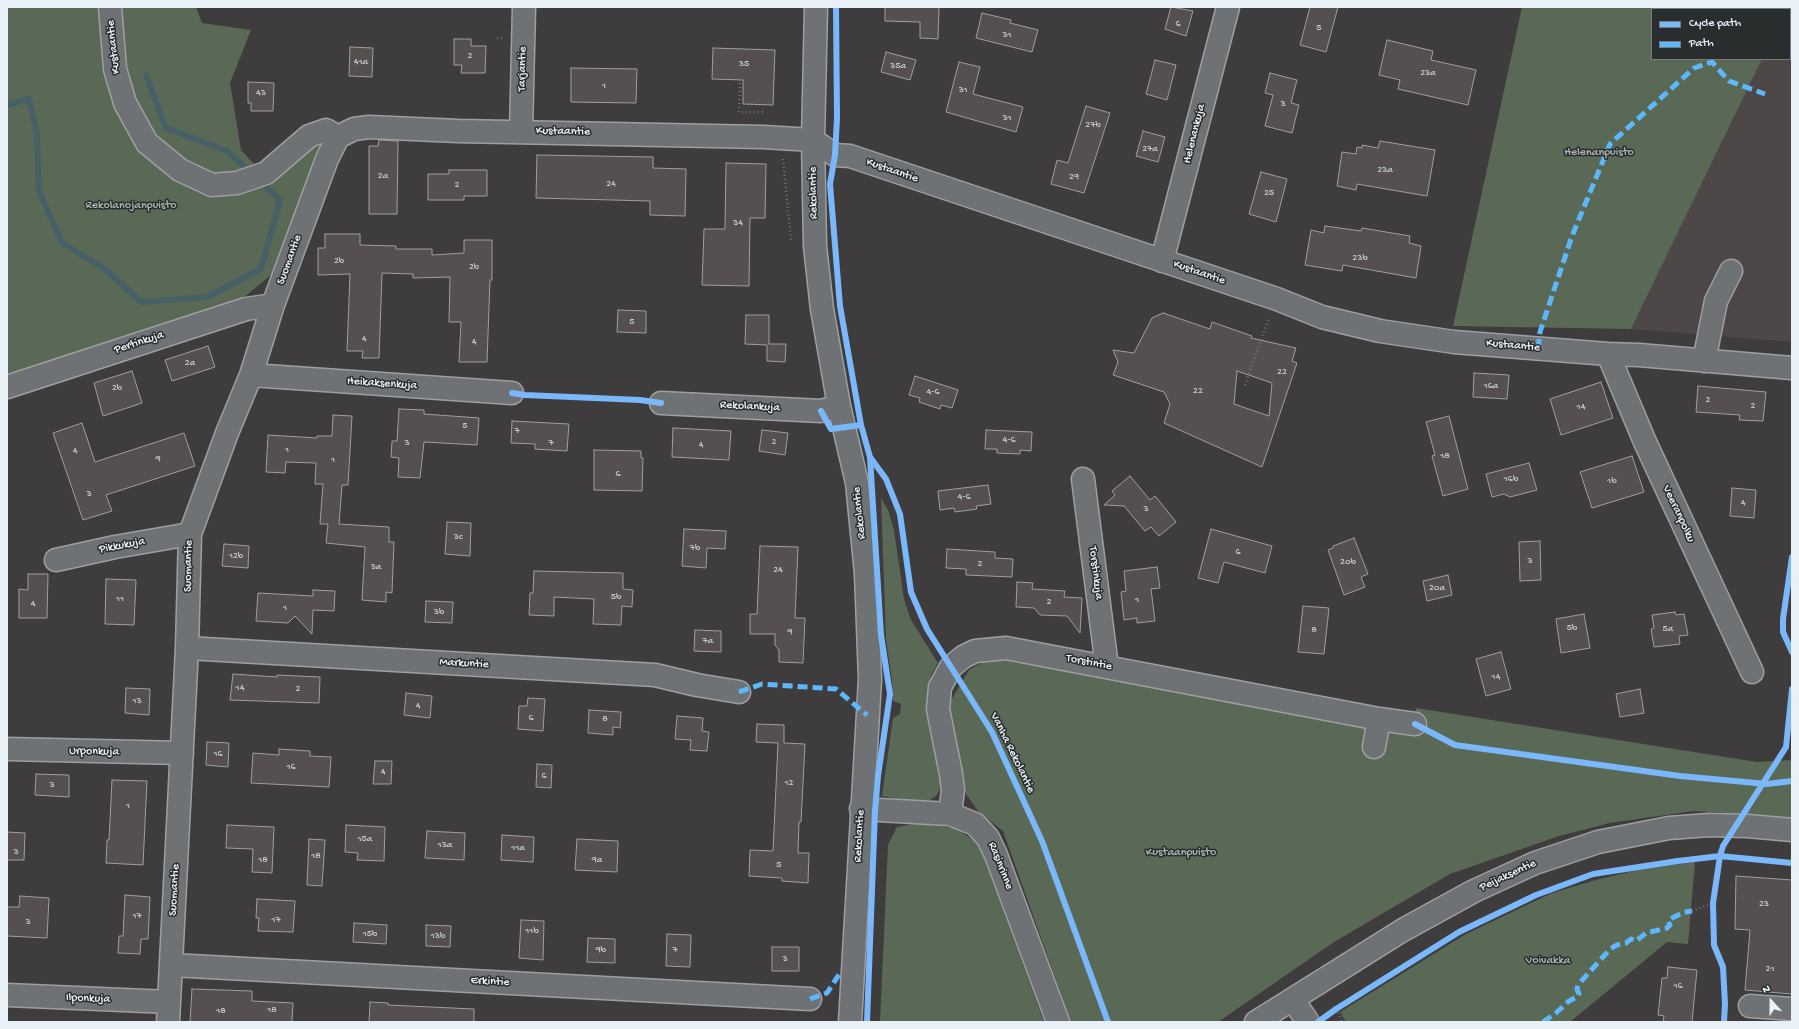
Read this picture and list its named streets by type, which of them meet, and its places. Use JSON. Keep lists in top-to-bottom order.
{
  "streets": {
    "street": [
      "Kustaantie",
      "Tarjantie",
      "Helenankuja",
      "Rekolantie",
      "Suomantie",
      "Pertinkuja",
      "Heikaksenkuja",
      "Rekolankuja",
      "Veeranpolku",
      "Pikkukuja",
      "Torstinkuja",
      "Torstintie",
      "Markuntie",
      "Urponkuja",
      "Rasinrinne",
      "Peijaksentie",
      "Erkintie",
      "Ilponkuja"
    ],
    "cycle path": ["Vanha Rekolantie"]
  },
  "crossings": [
    ["Kustaantie", "Tarjantie"],
    ["Kustaantie", "Helenankuja"],
    ["Kustaantie", "Rekolantie"],
    ["Kustaantie", "Suomantie"],
    ["Kustaantie", "Veeranpolku"],
    ["Rekolantie", "Rekolankuja"],
    ["Rekolantie", "Rasinrinne"],
    ["Suomantie", "Pertinkuja"],
    ["Suomantie", "Heikaksenkuja"],
    ["Suomantie", "Pikkukuja"],
    ["Suomantie", "Markuntie"],
    ["Suomantie", "Urponkuja"],
    ["Suomantie", "Erkintie"],
    ["Suomantie", "Ilponkuja"],
    ["Torstinkuja", "Torstintie"],
    ["Torstintie", "Rasinrinne"]
  ],
  "parks": [
    "Helenanpuisto",
    "Rekolanojanpuisto",
    "Kustaanpuisto",
    "Voivakka"
  ],
  "house_numbers": [
    "6",
    "5",
    "31",
    "2",
    "41a",
    "35",
    "35a",
    "23a",
    "1",
    "31",
    "43",
    "3",
    "31",
    "27b",
    "27a",
    "23a",
    "2a",
    "29",
    "24",
    "2",
    "25",
    "34",
    "23b",
    "2b",
    "2b",
    "5",
    "4",
    "4",
    "2a",
    "22",
    "16a",
    "2b",
    "22",
    "4-6",
    "2",
    "2",
    "14",
    "5",
    "7",
    "4-6",
    "2",
    "3",
    "7",
    "4",
    "1",
    "4",
    "18",
    "9",
    "1",
    "6",
    "16b",
    "1b",
    "3",
    "4-6",
    "4",
    "3",
    "3c",
    "7b",
    "6",
    "12b",
    "3",
    "20b",
    "2",
    "3a",
    "24",
    "20a",
    "5b",
    "11",
    "1",
    "2",
    "4",
    "1",
    "3b",
    "5b",
    "5a",
    "8",
    "9",
    "7a",
    "14",
    "14",
    "2",
    "13",
    "4",
    "6",
    "8",
    "16",
    "16",
    "4",
    "6",
    "12",
    "3",
    "1",
    "15a",
    "13a",
    "11a",
    "3",
    "18",
    "18",
    "9a",
    "5",
    "23",
    "17",
    "17",
    "3",
    "11b",
    "15b",
    "13b",
    "9b",
    "7",
    "3",
    "21",
    "16",
    "18",
    "18"
  ],
  "legend": ["Cycle path", "Path"],
  "north": "top"
}
